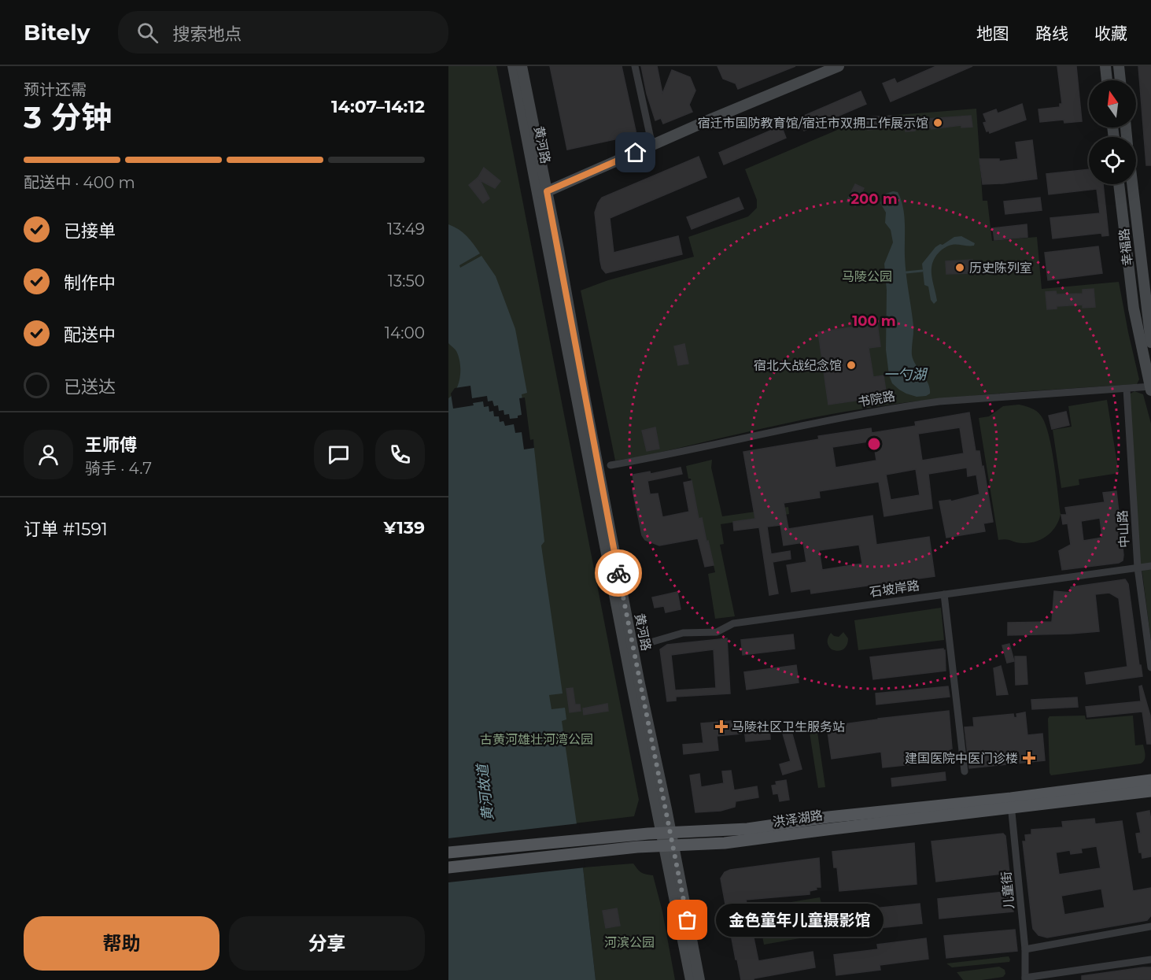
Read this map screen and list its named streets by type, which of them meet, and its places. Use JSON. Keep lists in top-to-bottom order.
{
  "streets": {
    "main road": ["黄河路", "幸福路", "洪泽湖路"],
    "street": [
      "书院路",
      "中山路",
      "石坡岸路",
      "儿童街"
    ]
  },
  "crossings": [
    ["黄河路", "洪泽湖路"],
    ["书院路", "中山路"],
    ["中山路", "石坡岸路"],
    ["洪泽湖路", "儿童街"]
  ],
  "water": ["一勺湖", "黄河故道"],
  "parks": ["马陵公园", "古黄河雄壮河湾公园", "河滨公园"],
  "places": {
    "other": [
      "宿迁市国防教育馆/宿迁市双拥工作展示馆",
      "历史陈列室",
      "宿北大战纪念馆",
      "金色童年儿童摄影馆"
    ],
    "health": ["马陵社区卫生服务站", "建国医院中医门诊楼"]
  },
  "north": "top",
  "page": {
    "header": "Bitely",
    "search": "搜索地点",
    "nav": ["地图", "路线", "收藏"],
    "heading": ["3 分钟", "预计还需", "14:07–14:12"],
    "panel": [
      "王师傅",
      "骑手 · 4.7",
      "订单 #1591",
      "¥139"
    ],
    "bar": "配送中 · 400 m",
    "list": [
      ["已接单", "13:49"],
      ["制作中", "13:50"],
      ["配送中", "14:00"],
      "已送达"
    ],
    "bubble": "金色童年儿童摄影馆",
    "buttons": ["帮助", "分享"]
  },
  "rings": ["200 m", "100 m"]
}
